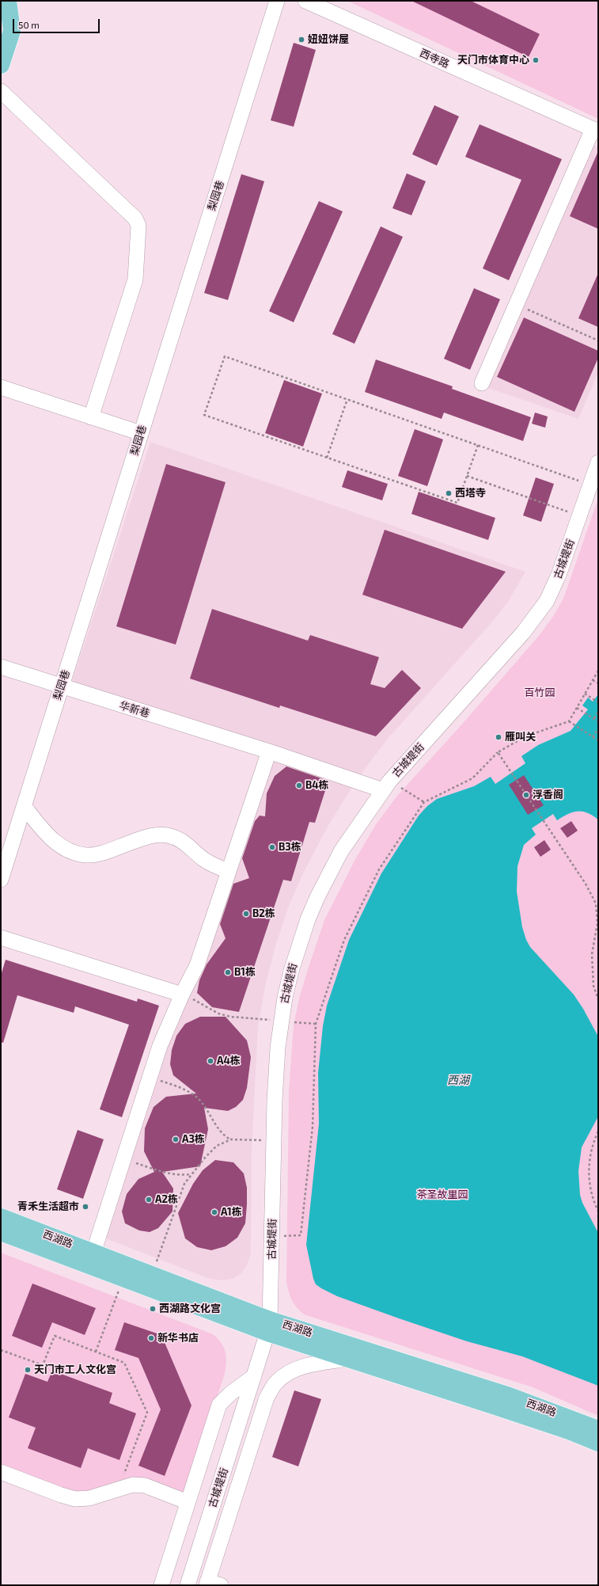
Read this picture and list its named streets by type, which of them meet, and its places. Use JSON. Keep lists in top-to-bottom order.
{
  "streets": {
    "main road": ["西湖路"],
    "street": [
      "西寺路",
      "梨园巷",
      "古城堤街",
      "华新巷"
    ]
  },
  "crossings": [
    ["梨园巷", "华新巷"],
    ["古城堤街", "华新巷"],
    ["古城堤街", "西湖路"]
  ],
  "water": ["西湖"],
  "parks": ["百竹园", "茶圣故里园"],
  "places": [
    "妞妞饼屋",
    "天门市体育中心",
    "西塔寺",
    "雁叫关",
    "B4栋",
    "浮香阁",
    "B3栋",
    "B2栋",
    "B1栋",
    "A4栋",
    "A3栋",
    "A2栋",
    "青禾生活超市",
    "A1栋",
    "西湖路文化宫",
    "新华书店",
    "天门市工人文化宫"
  ],
  "scale_bar": "50 m"
}
